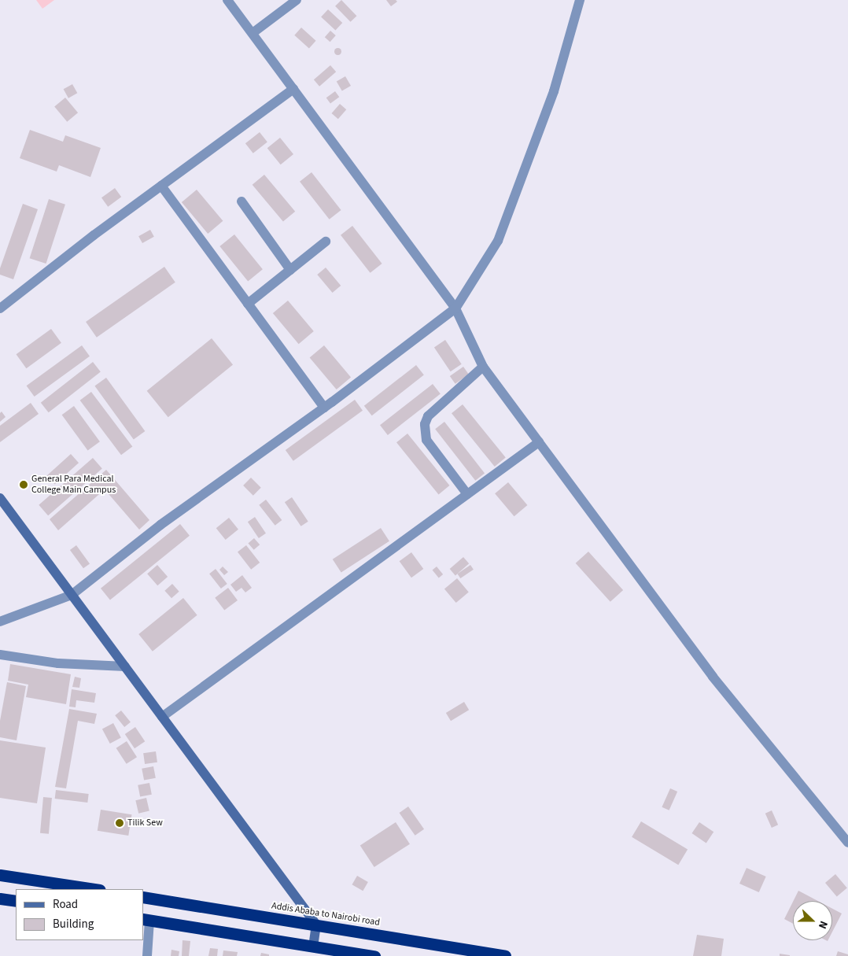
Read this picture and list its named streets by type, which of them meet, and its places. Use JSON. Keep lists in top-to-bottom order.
{
  "streets": {
    "highway": ["Addis Ababa to Nairobi road"]
  },
  "places": ["General Para Medical College Main Campus", "Tilik Sew"],
  "legend": ["Road", "Building"],
  "north": "right"
}
